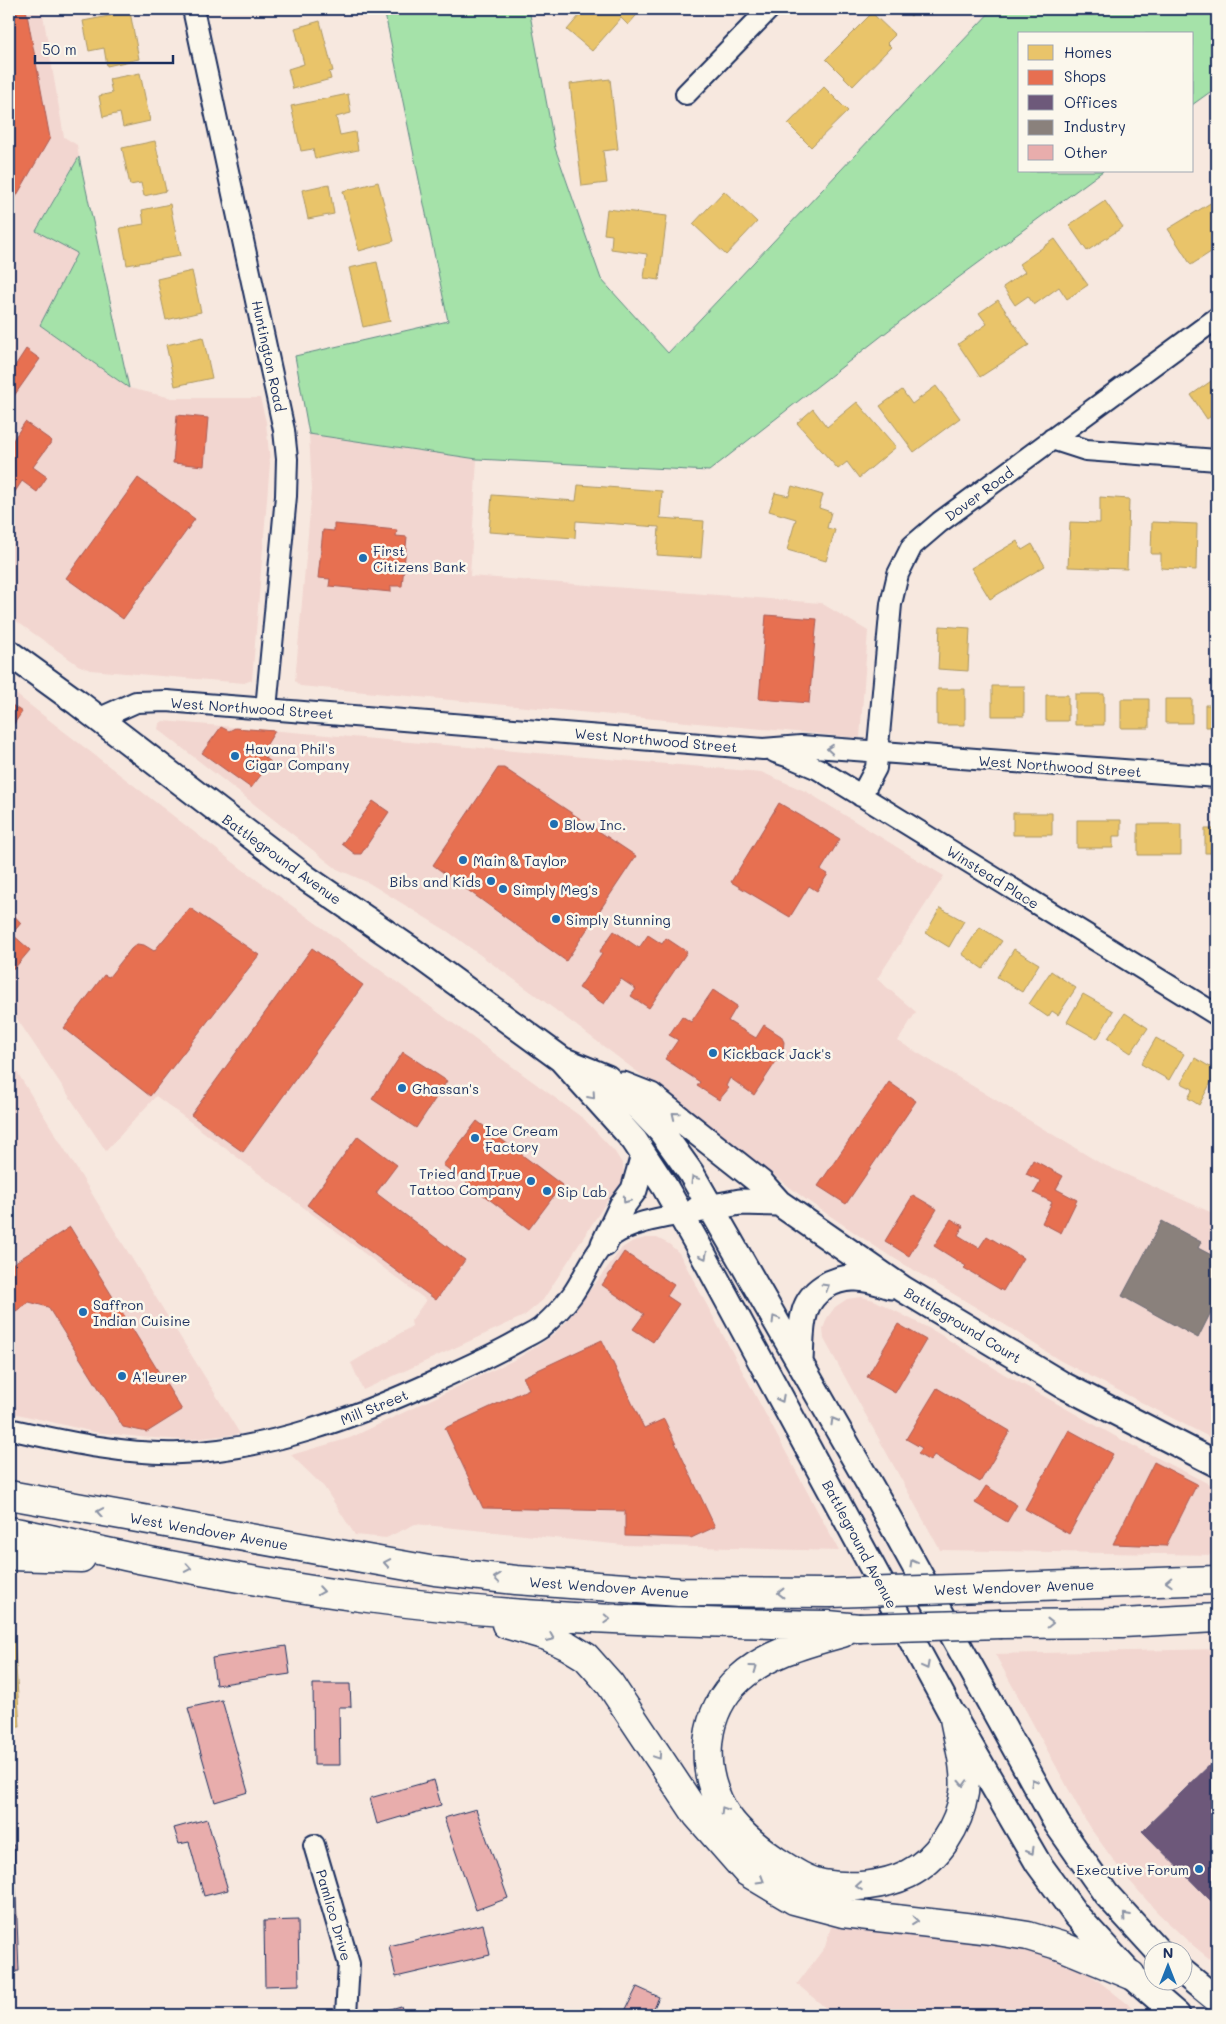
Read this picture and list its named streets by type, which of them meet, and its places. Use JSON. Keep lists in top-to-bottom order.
{
  "streets": {
    "highway": ["West Wendover Avenue"],
    "main road": ["Battleground Avenue", "Battleground Court"],
    "street": [
      "Huntington Road",
      "Dover Road",
      "West Northwood Street",
      "Winstead Place",
      "Mill Street",
      "Pamlico Drive"
    ]
  },
  "crossings": [
    ["Huntington Road", "West Northwood Street"],
    ["Dover Road", "West Northwood Street"],
    ["Dover Road", "Winstead Place"],
    ["West Northwood Street", "Battleground Avenue"],
    ["West Northwood Street", "Winstead Place"],
    ["Battleground Avenue", "Battleground Court"],
    ["Battleground Avenue", "Mill Street"]
  ],
  "places": [
    "First Citizens Bank",
    "Havana Phil's Cigar Company",
    "Blow Inc.",
    "Main & Taylor",
    "Bibs and Kids",
    "Simply Meg's",
    "Simply Stunning",
    "Kickback Jack's",
    "Ghassan's",
    "Ice Cream Factory",
    "Tried and True Tattoo Company",
    "Sip Lab",
    "Saffron Indian Cuisine",
    "A'leurer",
    "Executive Forum"
  ],
  "legend": [
    "Homes",
    "Shops",
    "Offices",
    "Industry",
    "Other"
  ],
  "scale_bar": "50 m",
  "north": "top"
}
